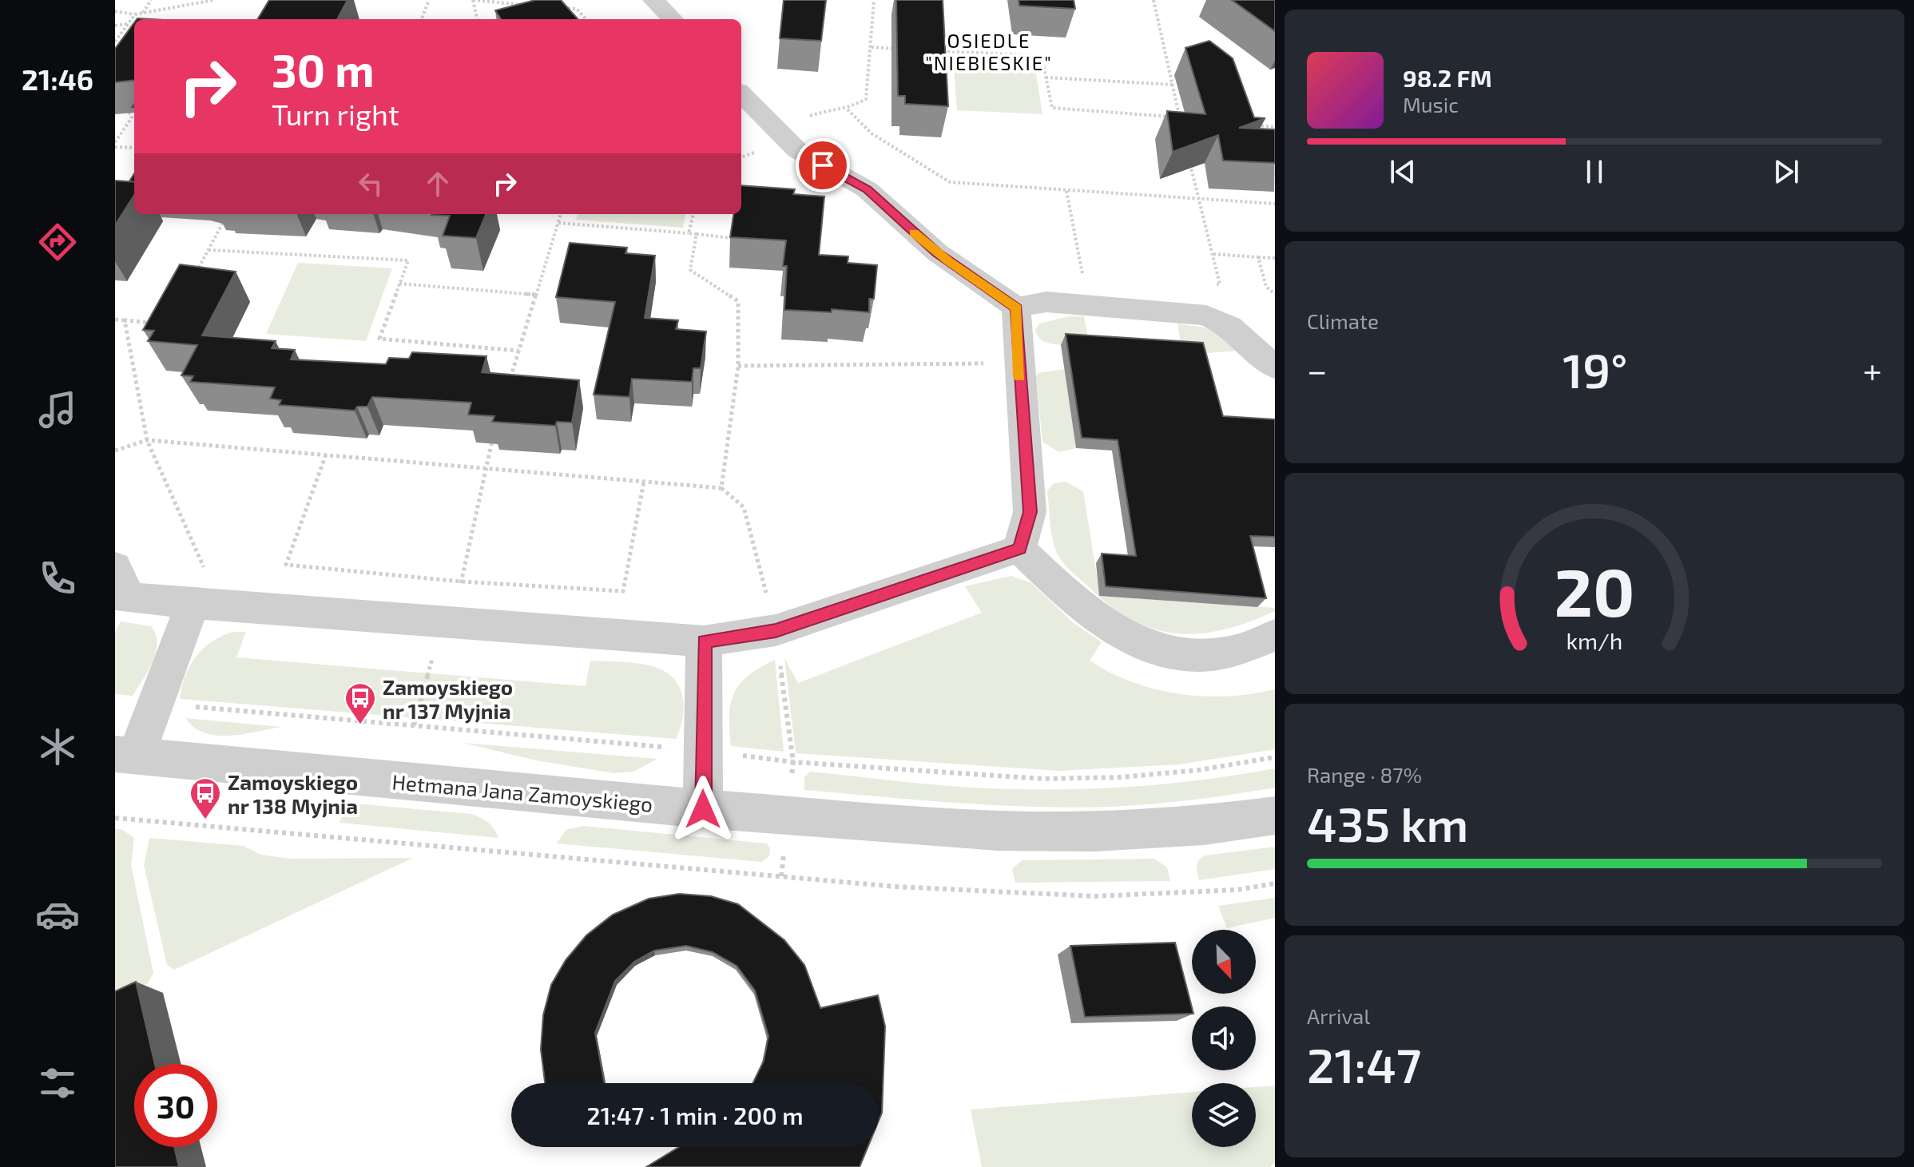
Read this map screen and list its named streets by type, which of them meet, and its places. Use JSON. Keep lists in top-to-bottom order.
{
  "streets": {
    "street": ["Hetmana Jana Zamoyskiego"]
  },
  "districts": ["OSIEDLE \"NIEBIESKIE\""],
  "places": {
    "bus stop": ["Zamoyskiego nr 137 Myjnia", "Zamoyskiego nr 138 Myjnia"]
  },
  "north": "bottom right",
  "page": {
    "tabs": "21:46",
    "turn": ["30 m", "Turn right"],
    "song": ["98.2 FM", "Music"],
    "tile": [
      "Climate",
      ["Range · 87%", "435 km"],
      ["Arrival", "21:47"]
    ],
    "heat": ["−", "19°", "+"],
    "limit": "30",
    "trip": "21:47 · 1 min · 200 m",
    "gauge": ["20", "km/h"]
  }
}
